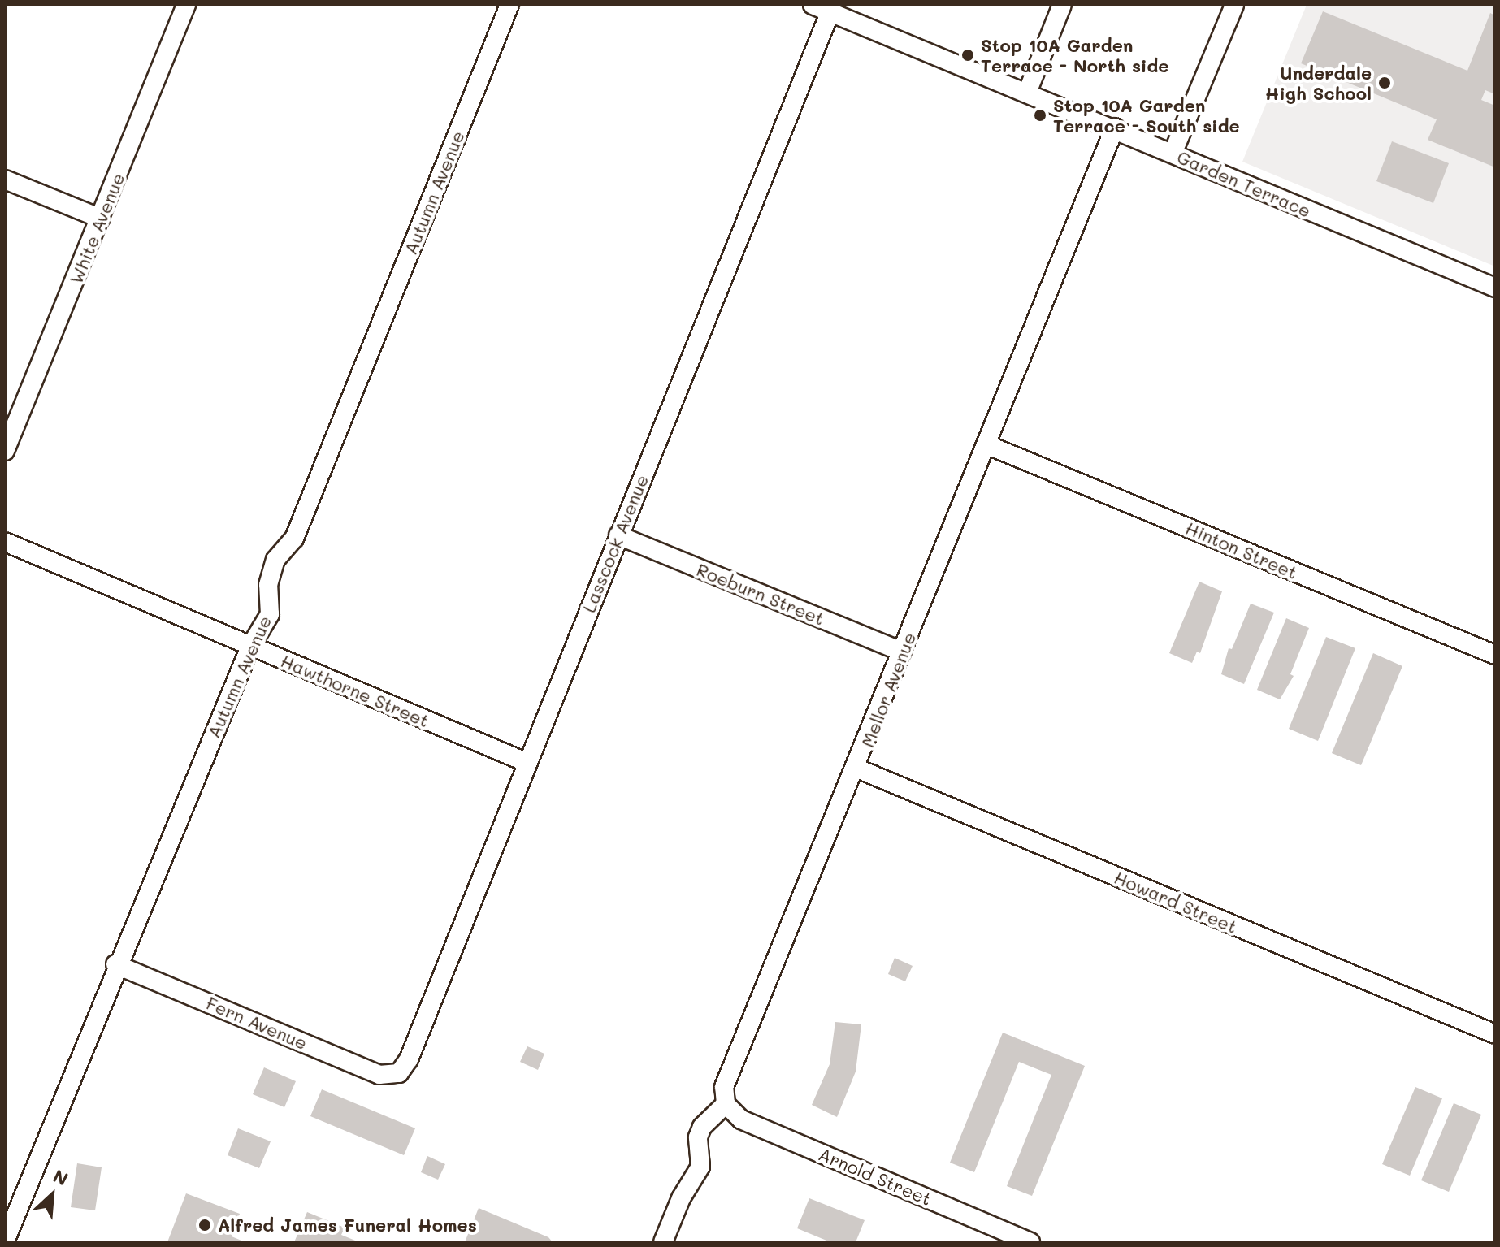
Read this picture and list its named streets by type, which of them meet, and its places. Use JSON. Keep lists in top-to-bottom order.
{
  "streets": {
    "street": [
      "Garden Terrace",
      "Autumn Avenue",
      "White Avenue",
      "Lasscock Avenue",
      "Hinton Street",
      "Roeburn Street",
      "Mellor Avenue",
      "Hawthorne Street",
      "Howard Street",
      "Fern Avenue",
      "Arnold Street"
    ]
  },
  "crossings": [
    ["Garden Terrace", "Lasscock Avenue"],
    ["Garden Terrace", "Mellor Avenue"],
    ["Autumn Avenue", "Hawthorne Street"],
    ["Autumn Avenue", "Fern Avenue"],
    ["Lasscock Avenue", "Roeburn Street"],
    ["Lasscock Avenue", "Hawthorne Street"],
    ["Lasscock Avenue", "Fern Avenue"],
    ["Hinton Street", "Mellor Avenue"],
    ["Roeburn Street", "Mellor Avenue"],
    ["Mellor Avenue", "Howard Street"],
    ["Mellor Avenue", "Arnold Street"]
  ],
  "places": [
    "Stop 10A Garden Terrace - North side",
    "Underdale High School",
    "Stop 10A Garden Terrace - South side",
    "Alfred James Funeral Homes"
  ],
  "north": "top right"
}
